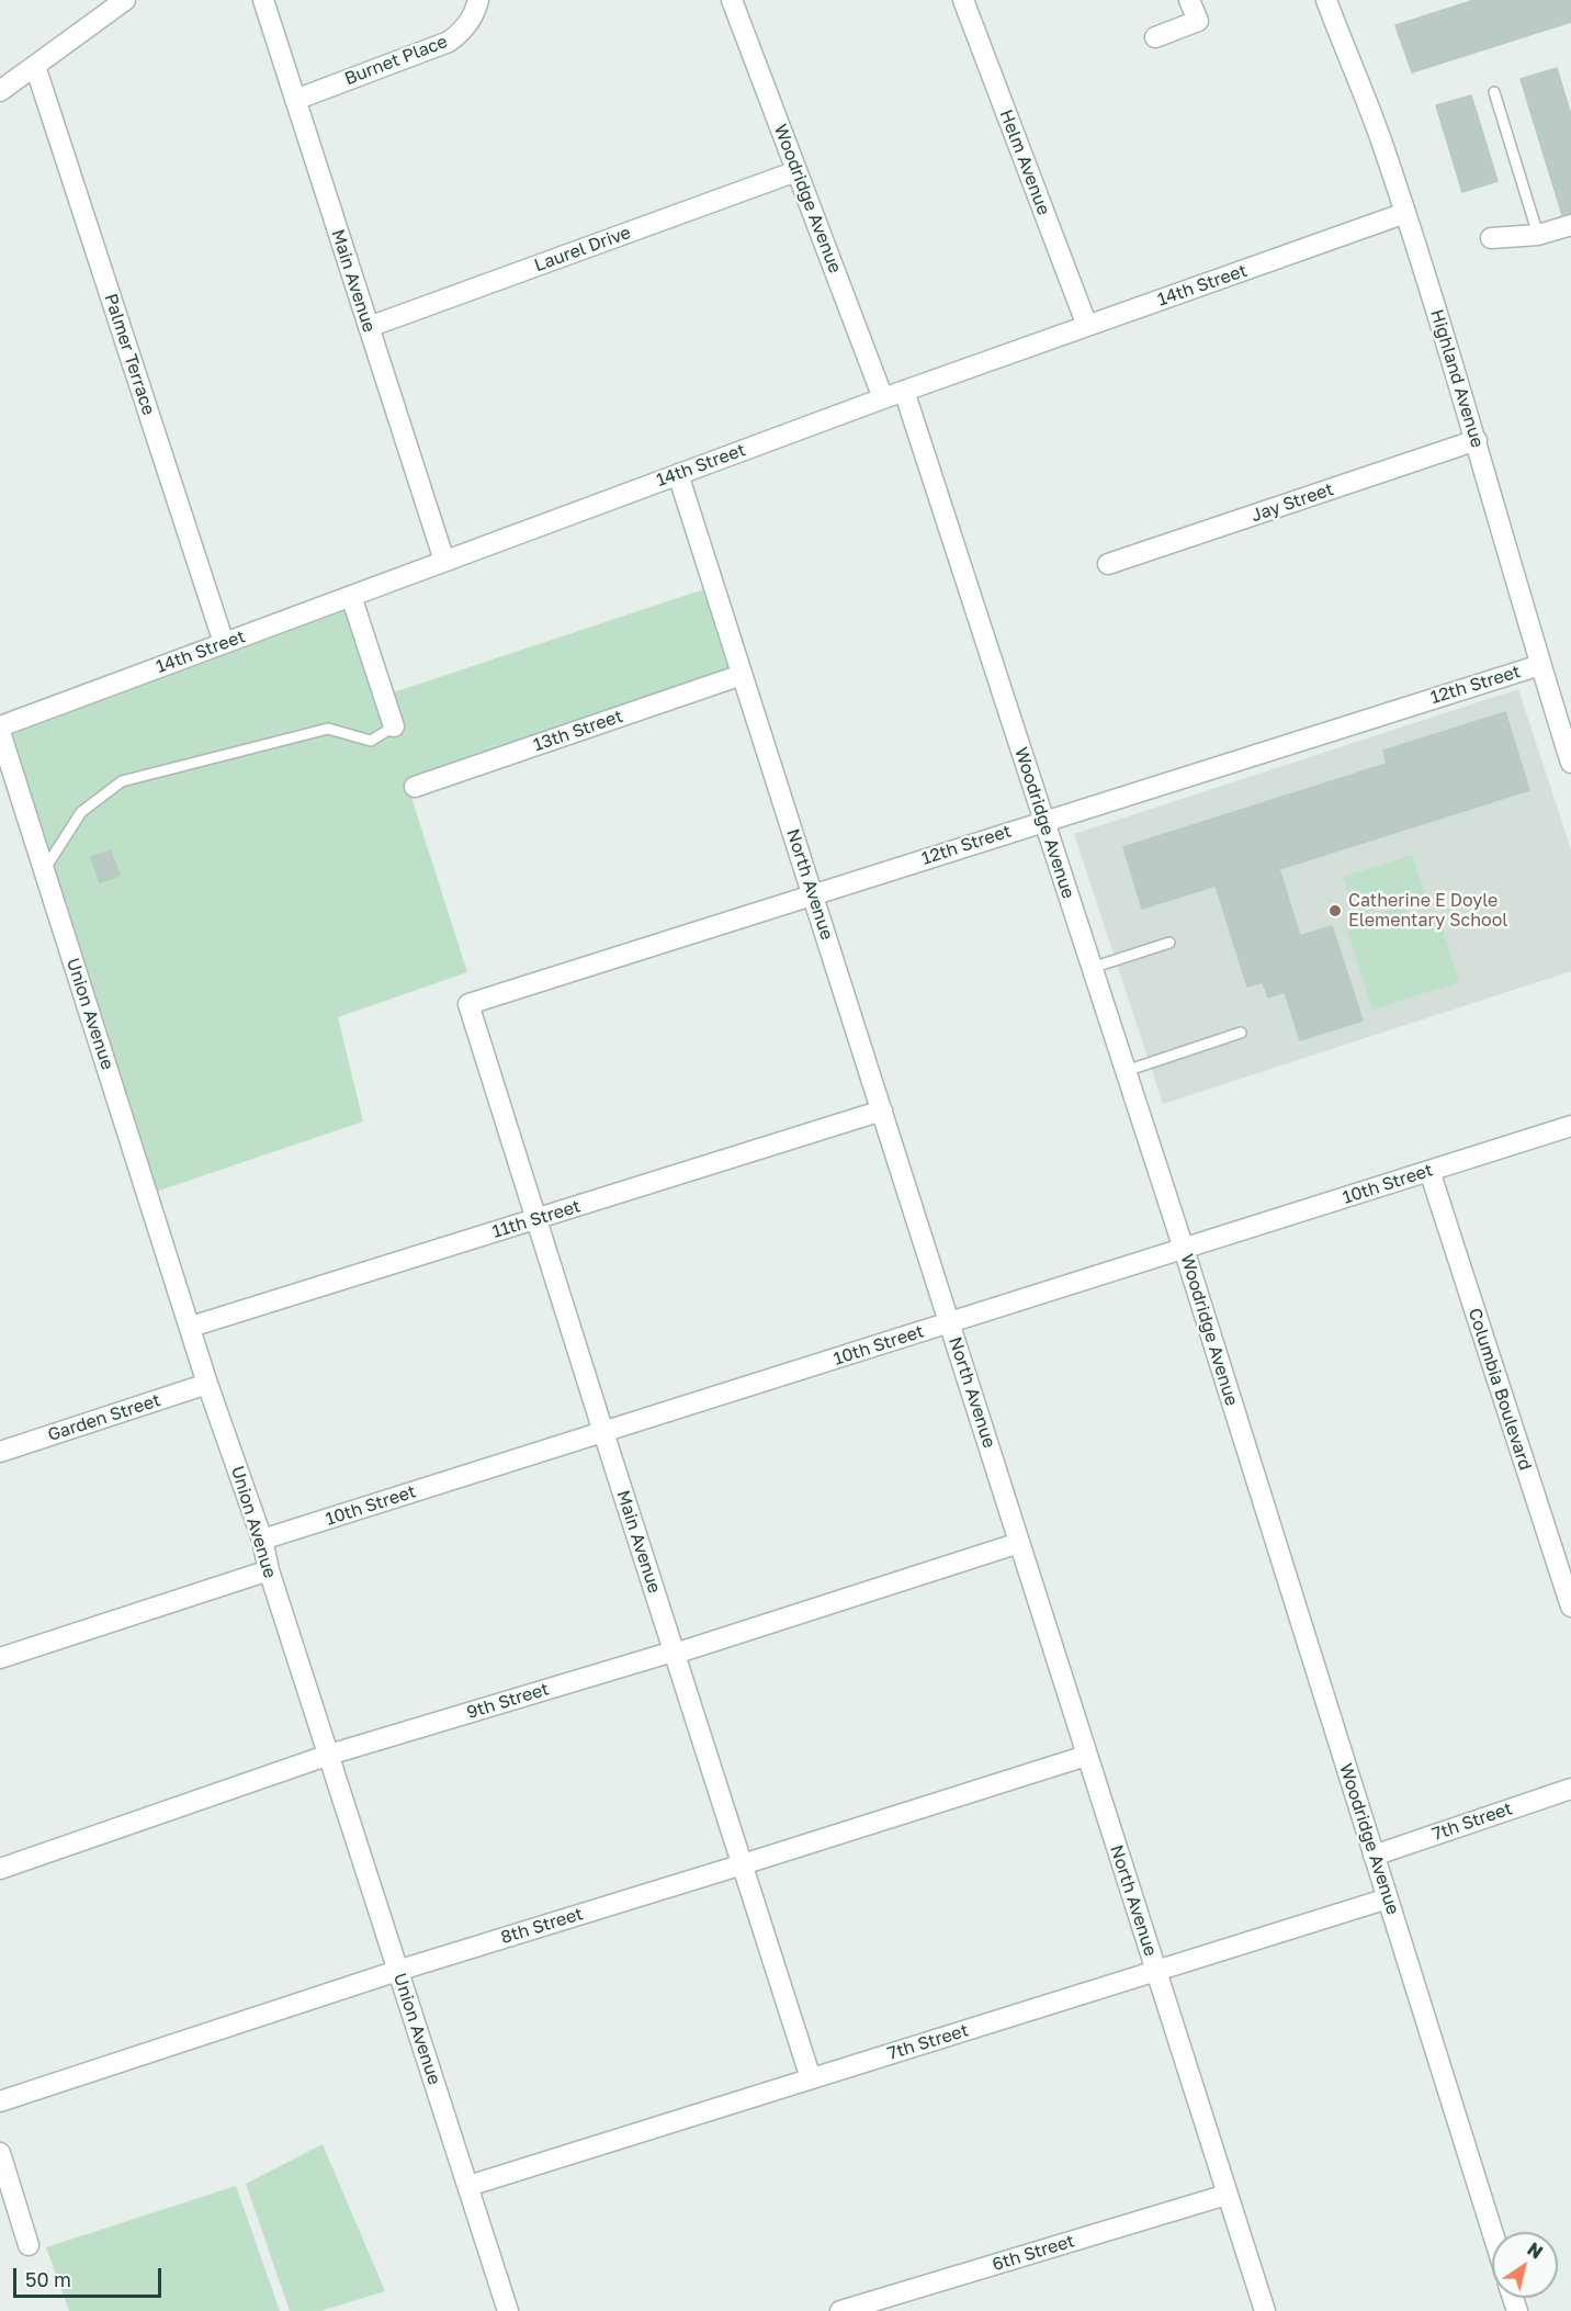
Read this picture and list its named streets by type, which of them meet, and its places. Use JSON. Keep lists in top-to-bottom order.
{
  "streets": {
    "street": [
      "Burnet Place",
      "Helm Avenue",
      "Woodridge Avenue",
      "Laurel Drive",
      "Main Avenue",
      "14th Street",
      "Palmer Terrace",
      "Highland Avenue",
      "Jay Street",
      "12th Street",
      "13th Street",
      "North Avenue",
      "Union Avenue",
      "10th Street",
      "11th Street",
      "Columbia Boulevard",
      "Garden Street",
      "9th Street",
      "7th Street",
      "8th Street",
      "6th Street"
    ]
  },
  "crossings": [
    ["Burnet Place", "Main Avenue"],
    ["Helm Avenue", "14th Street"],
    ["Woodridge Avenue", "Laurel Drive"],
    ["Woodridge Avenue", "14th Street"],
    ["Woodridge Avenue", "12th Street"],
    ["Woodridge Avenue", "10th Street"],
    ["Woodridge Avenue", "7th Street"],
    ["Laurel Drive", "Main Avenue"],
    ["Main Avenue", "14th Street"],
    ["Main Avenue", "12th Street"],
    ["Main Avenue", "10th Street"],
    ["Main Avenue", "11th Street"],
    ["Main Avenue", "9th Street"],
    ["Main Avenue", "7th Street"],
    ["Main Avenue", "8th Street"],
    ["14th Street", "Palmer Terrace"],
    ["14th Street", "Highland Avenue"],
    ["14th Street", "North Avenue"],
    ["Highland Avenue", "Jay Street"],
    ["Highland Avenue", "12th Street"],
    ["12th Street", "North Avenue"],
    ["13th Street", "North Avenue"],
    ["North Avenue", "10th Street"],
    ["North Avenue", "11th Street"],
    ["North Avenue", "9th Street"],
    ["North Avenue", "7th Street"],
    ["North Avenue", "8th Street"],
    ["North Avenue", "6th Street"],
    ["Union Avenue", "10th Street"],
    ["Union Avenue", "11th Street"],
    ["Union Avenue", "Garden Street"],
    ["Union Avenue", "9th Street"],
    ["Union Avenue", "7th Street"],
    ["Union Avenue", "8th Street"],
    ["10th Street", "Columbia Boulevard"]
  ],
  "places": ["Catherine E Doyle Elementary School"],
  "scale_bar": "50 m",
  "north": "top right"
}
